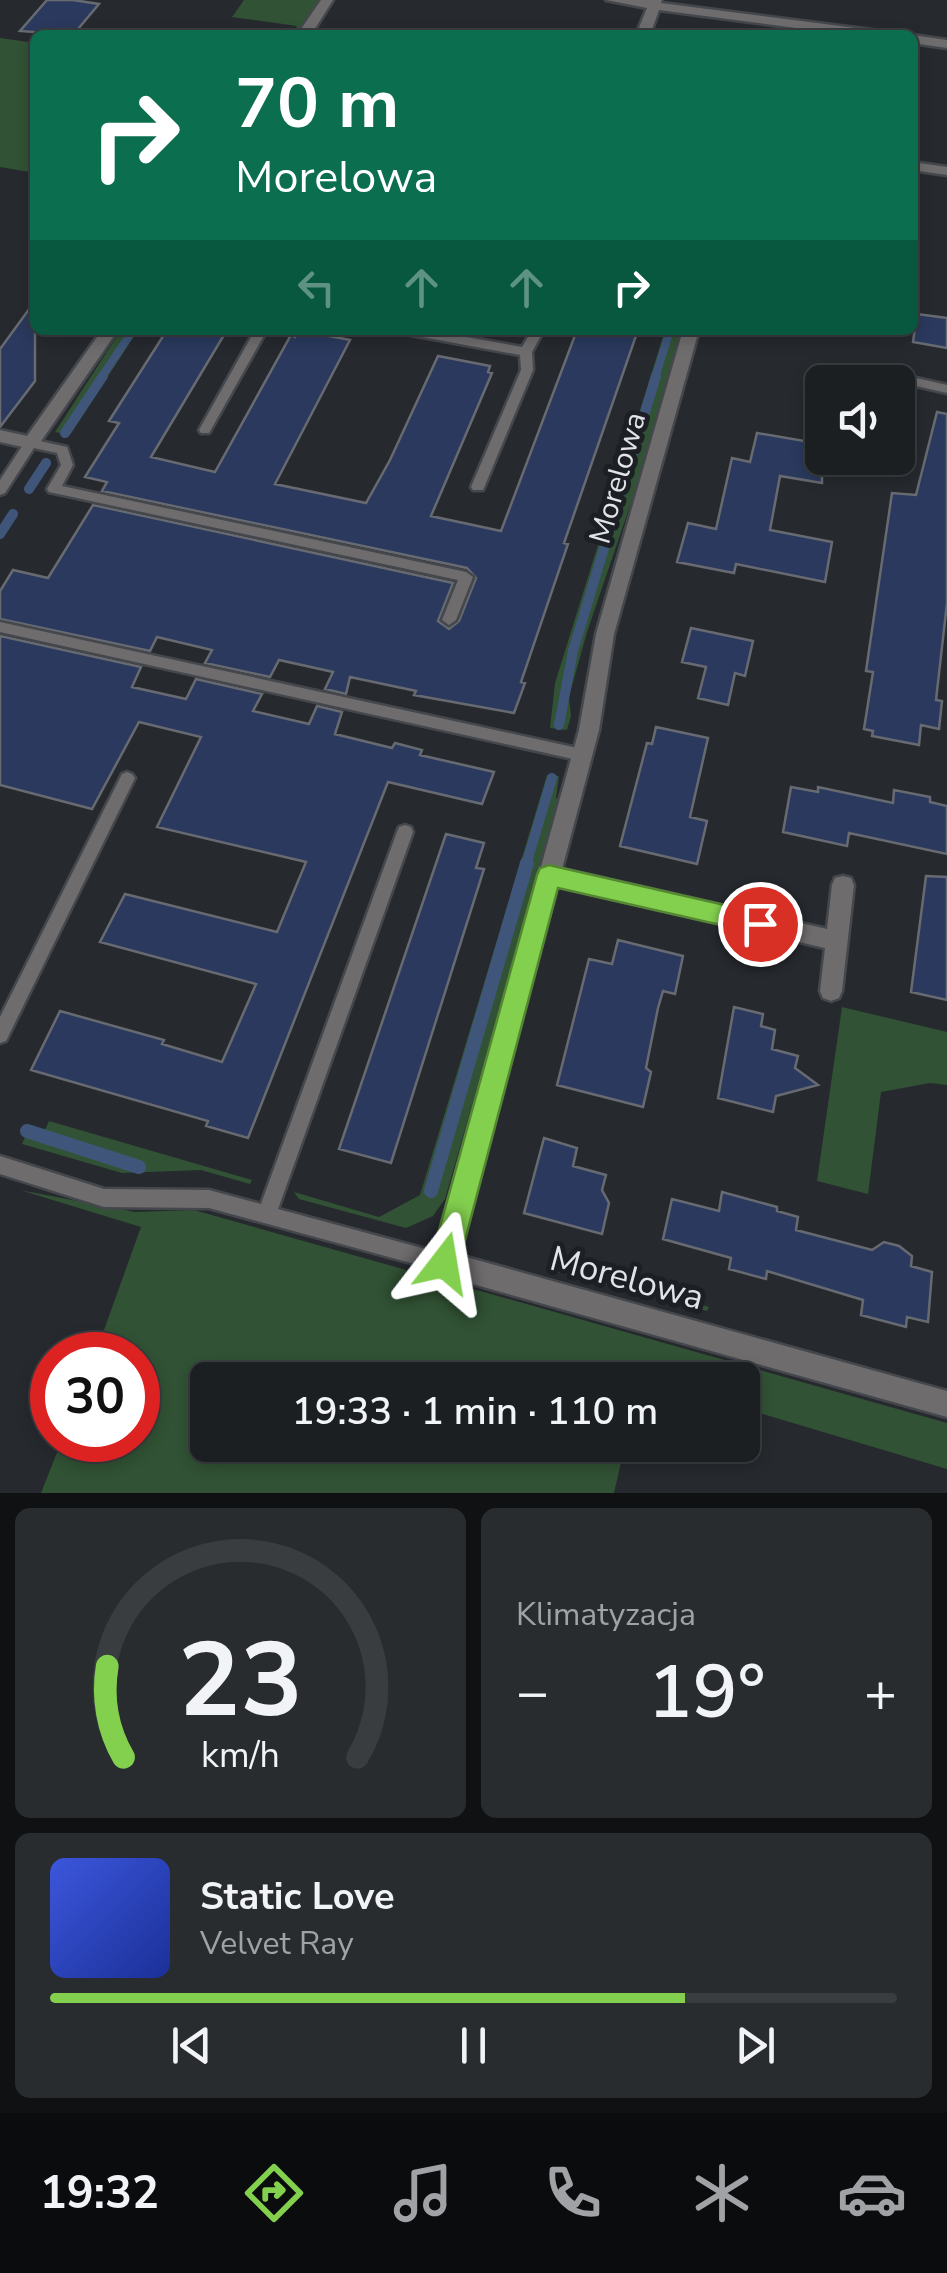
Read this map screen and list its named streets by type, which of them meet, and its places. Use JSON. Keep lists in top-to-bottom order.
{
  "streets": {
    "street": ["Morelowa"]
  },
  "page": {
    "turn": ["70 m", "Morelowa"],
    "limit": "30",
    "trip": "19:33 · 1 min · 110 m",
    "tile": "Klimatyzacja",
    "heat": ["−", "19°", "+"],
    "song": ["Static Love", "Velvet Ray"],
    "tabs": "19:32",
    "gauge": ["23", "km/h"]
  }
}
